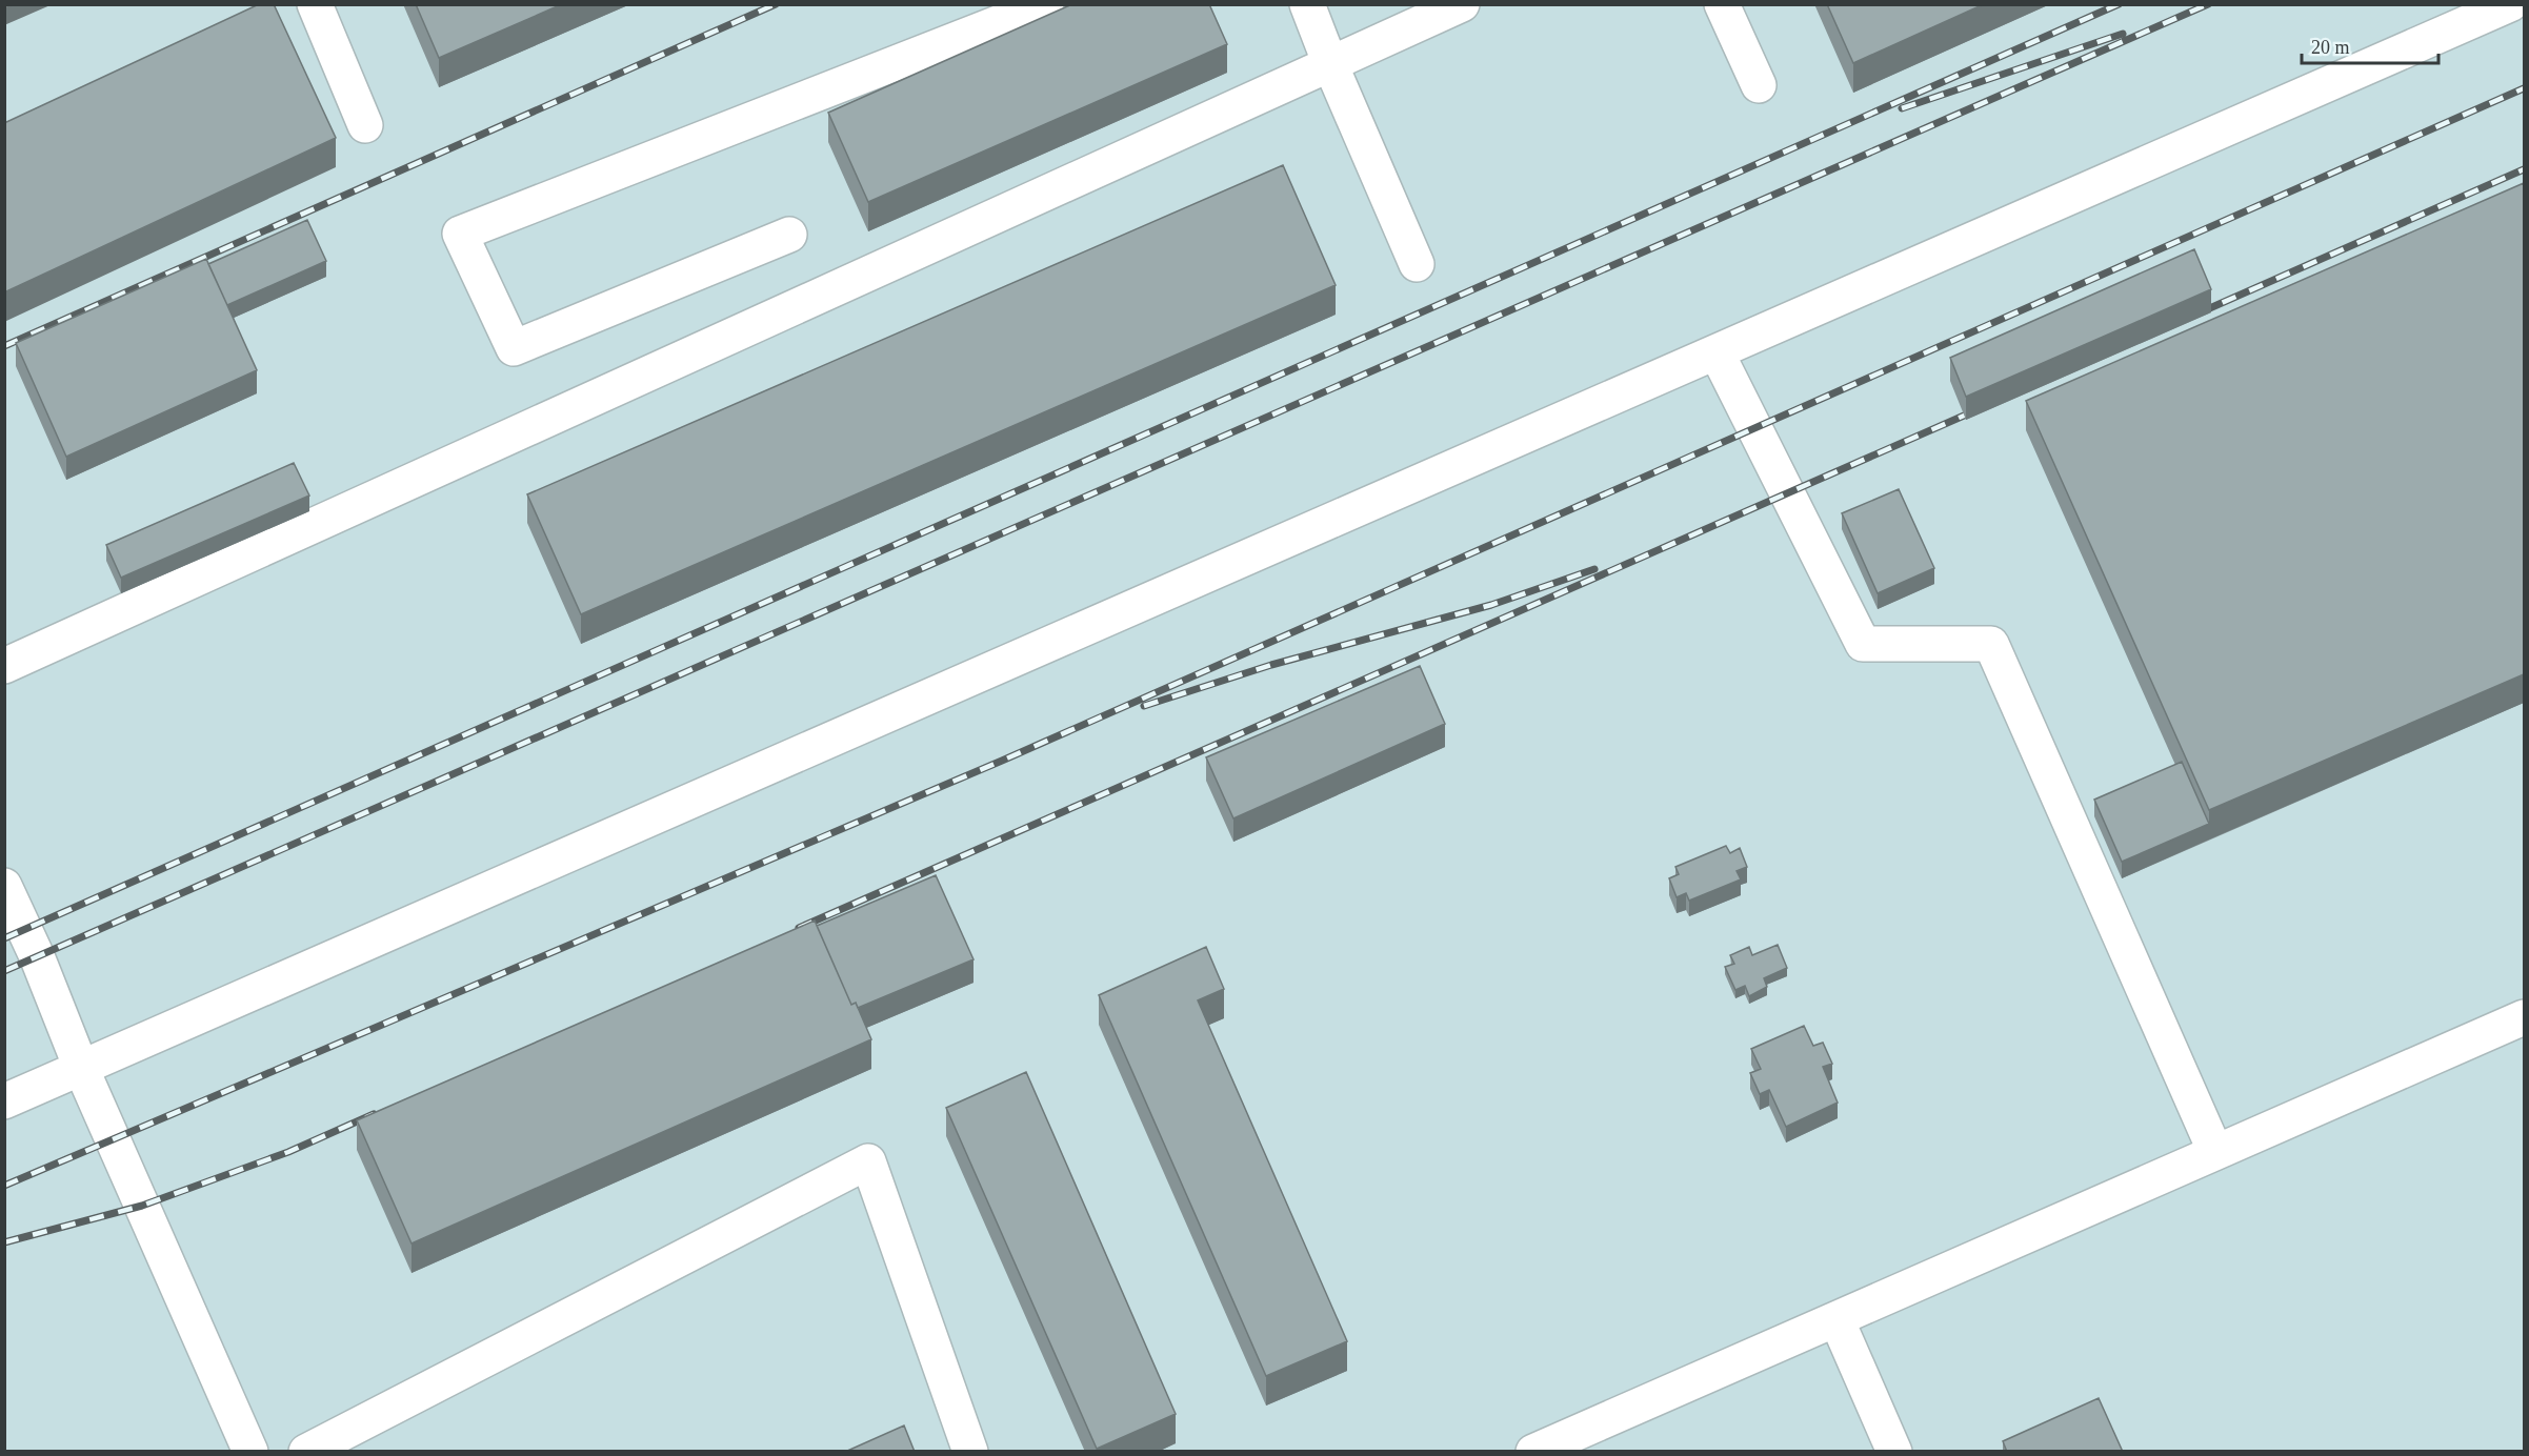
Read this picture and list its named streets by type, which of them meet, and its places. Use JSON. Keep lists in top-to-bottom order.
{
  "scale_bar": "20 m"
}
